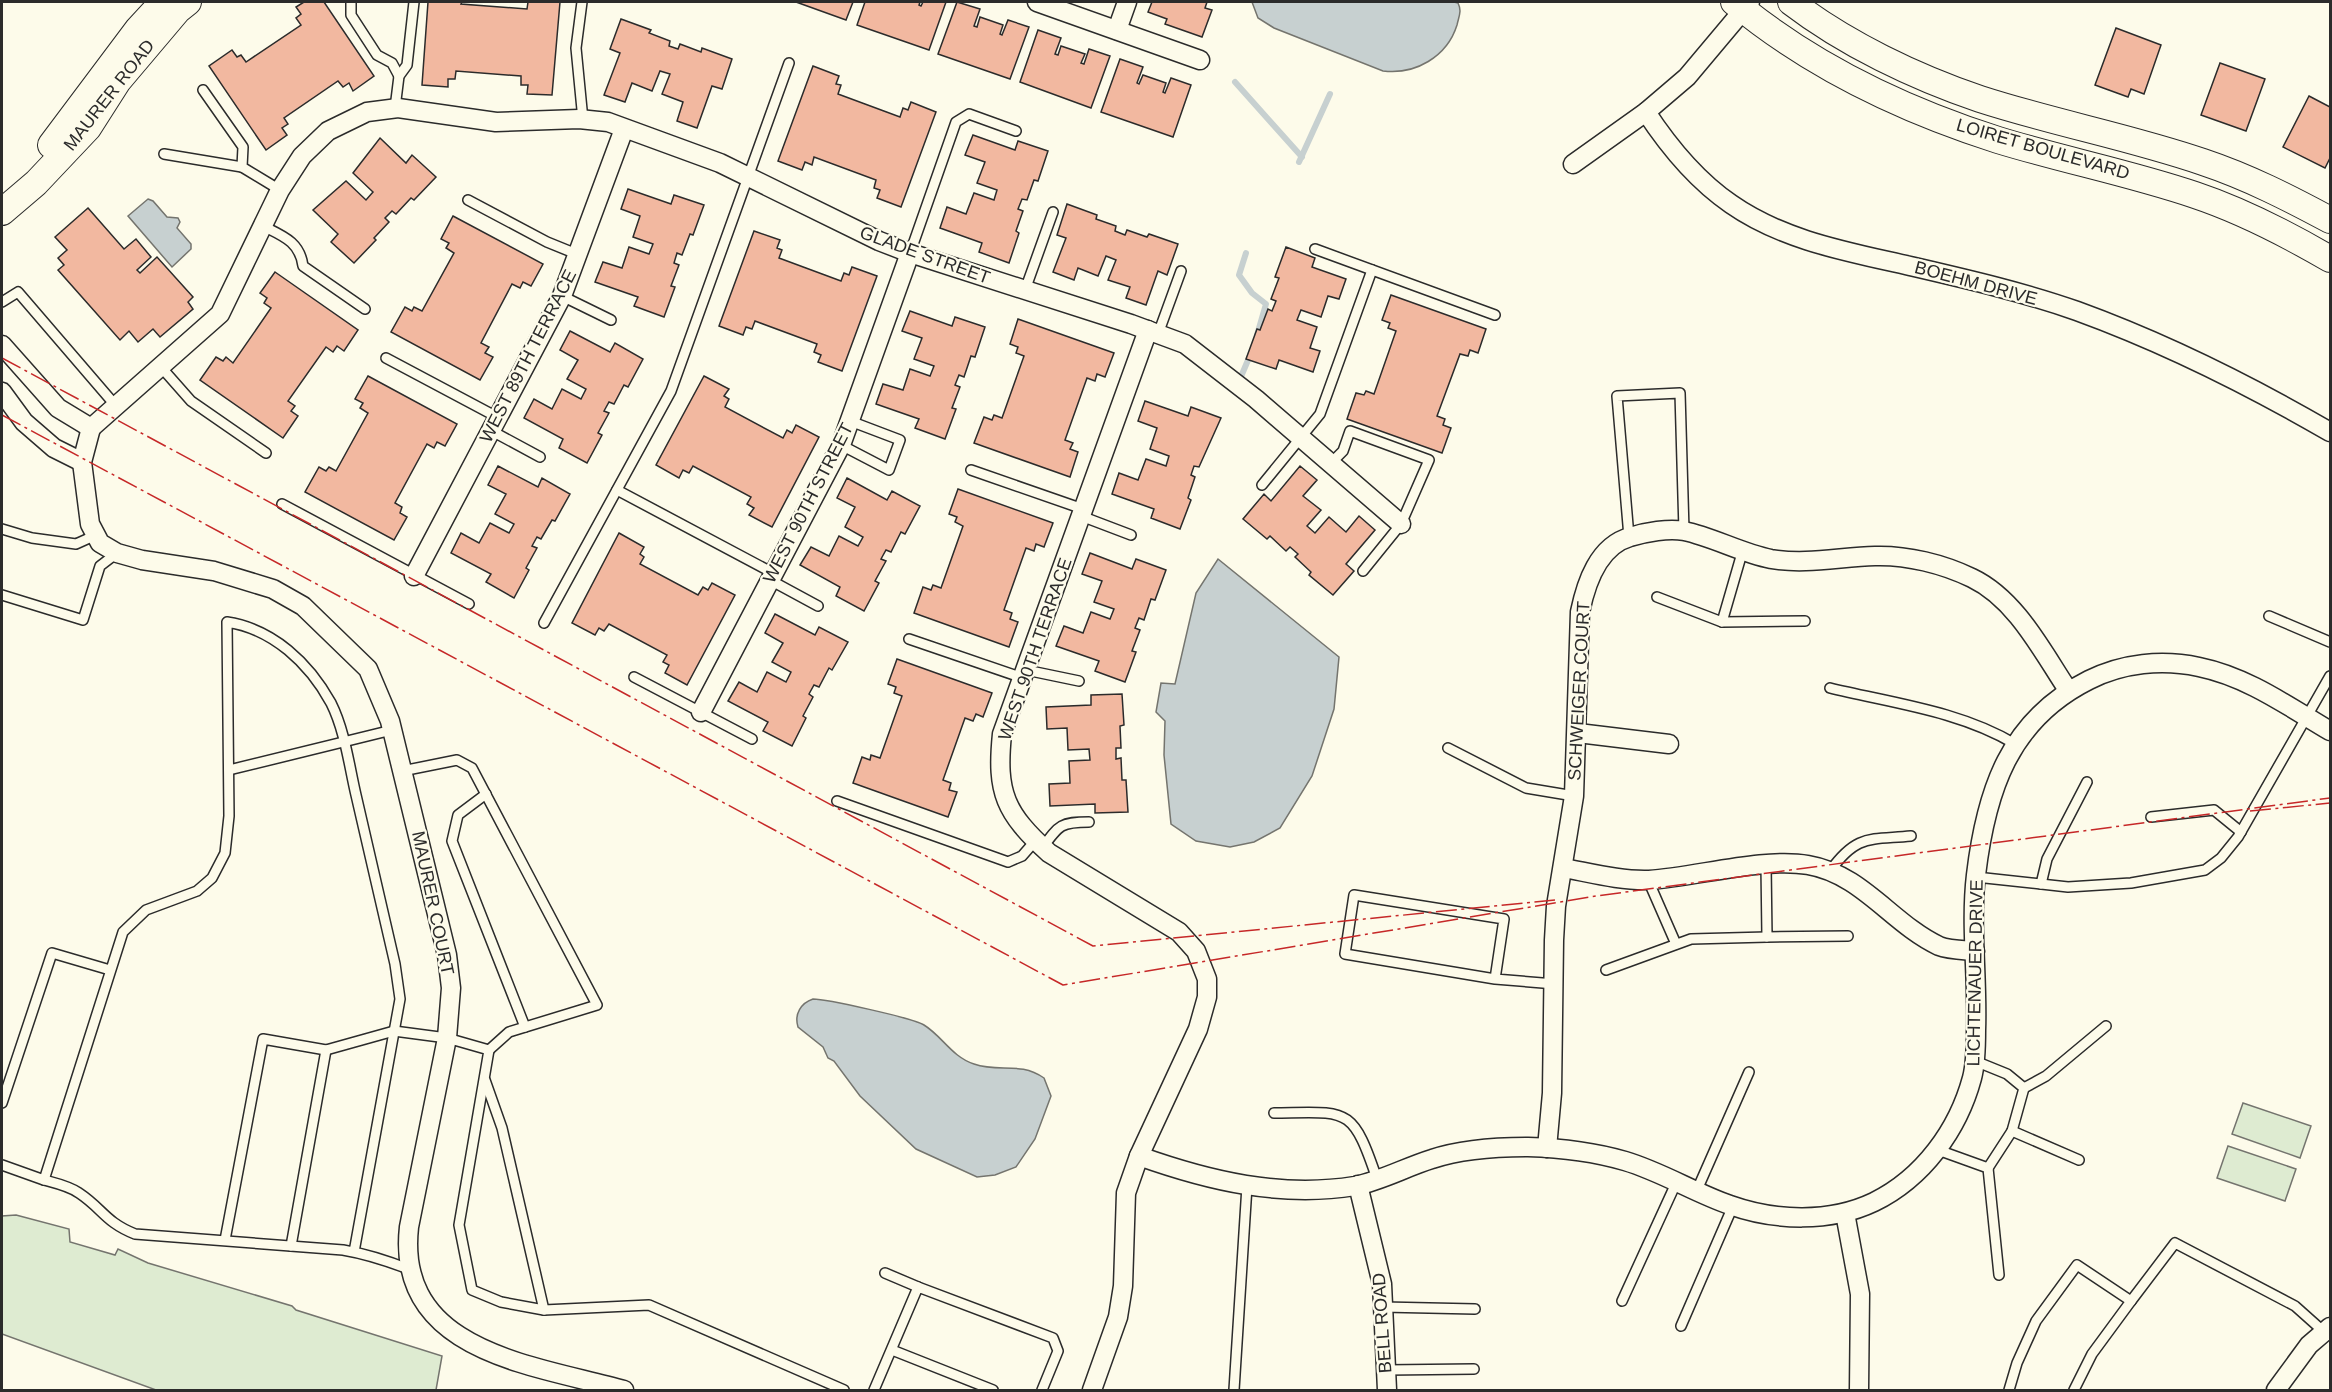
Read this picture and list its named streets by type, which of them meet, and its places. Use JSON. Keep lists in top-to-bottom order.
{
  "streets": {
    "street": [
      "MAURER ROAD",
      "LOIRET BOULEVARD",
      "GLADE STREET",
      "BOEHM DRIVE",
      "WEST 89TH TERRACE",
      "WEST 90TH STREET",
      "WEST 90TH TERRACE",
      "SCHWEIGER COURT",
      "MAURER COURT",
      "LICHTENAUER DRIVE",
      "BELL ROAD"
    ]
  },
  "crossings": [
    ["GLADE STREET", "WEST 89TH TERRACE"],
    ["GLADE STREET", "WEST 90TH STREET"],
    ["GLADE STREET", "WEST 90TH TERRACE"],
    ["WEST 90TH TERRACE", "LICHTENAUER DRIVE"],
    ["SCHWEIGER COURT", "LICHTENAUER DRIVE"],
    ["LICHTENAUER DRIVE", "BELL ROAD"]
  ]
}
